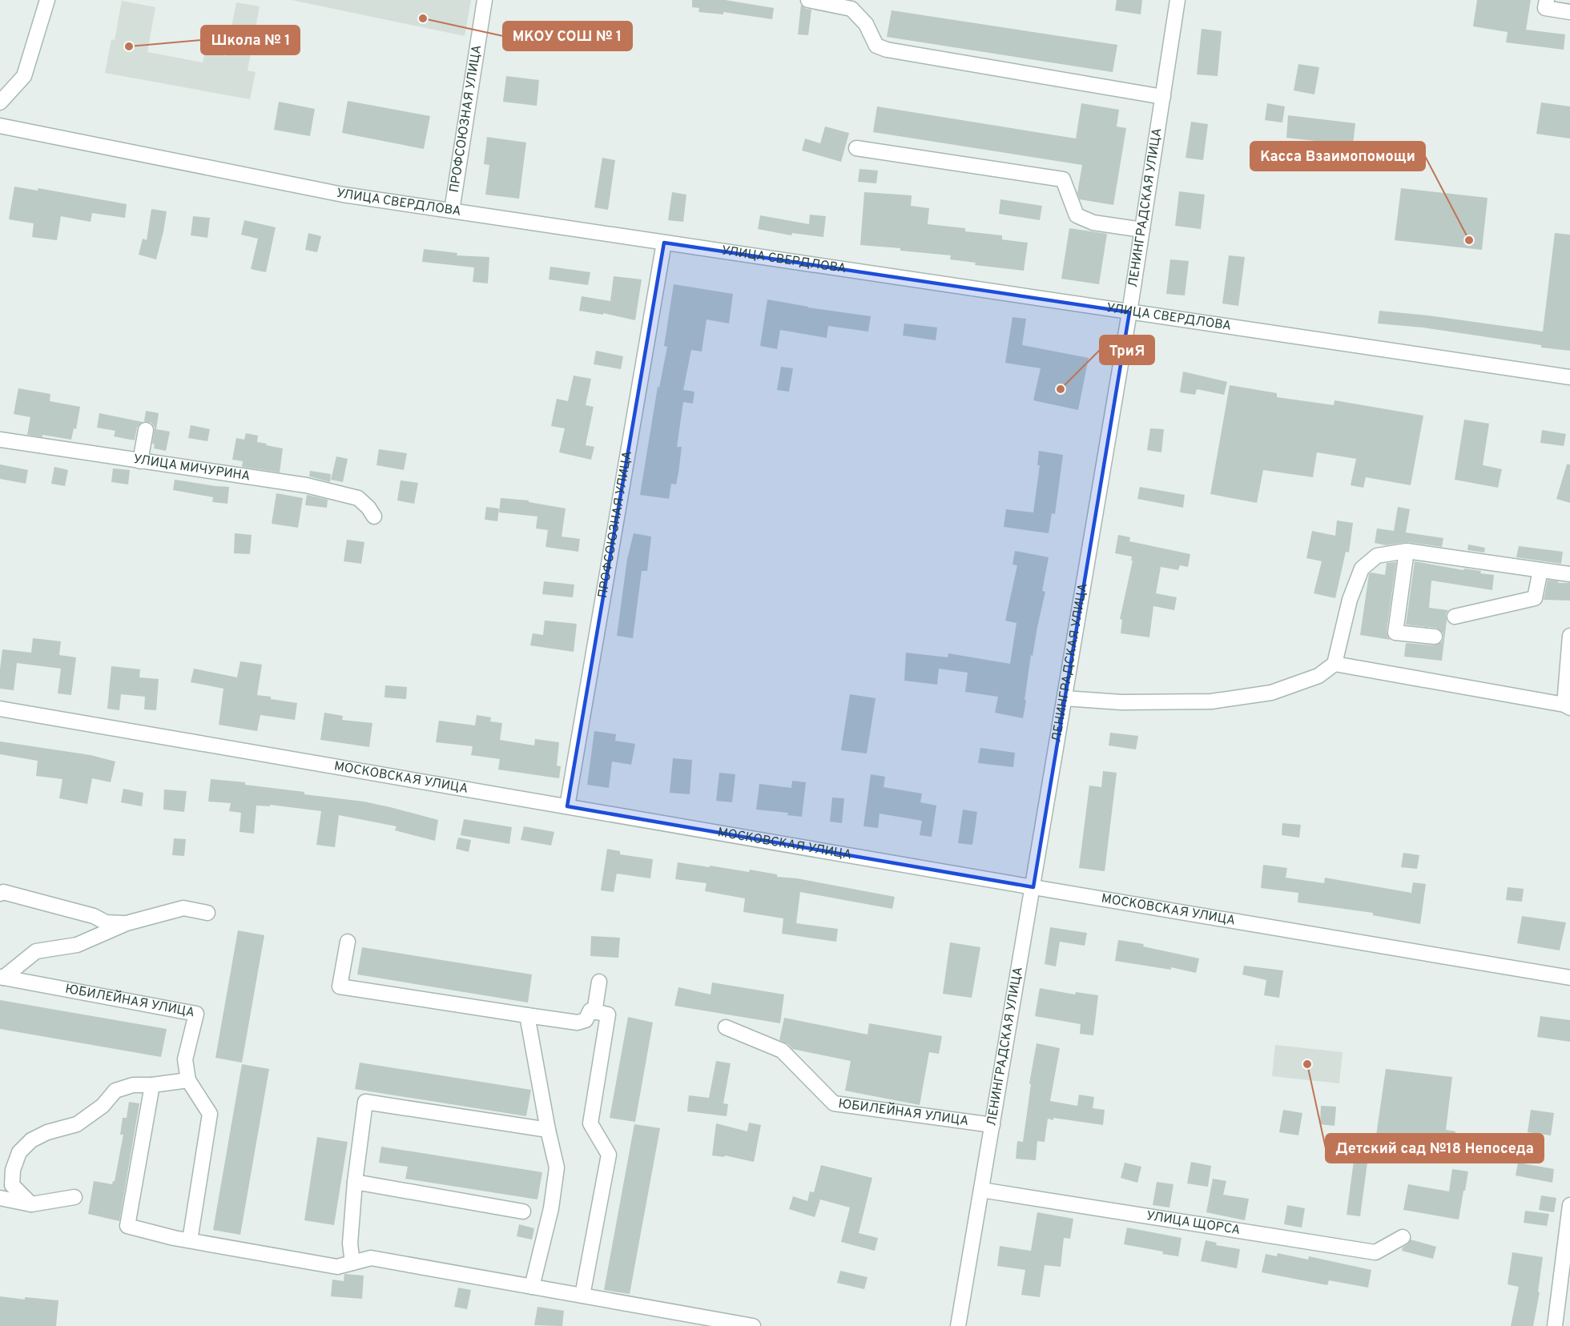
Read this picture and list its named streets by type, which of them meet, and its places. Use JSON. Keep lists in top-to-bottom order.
{
  "streets": {
    "street": [
      "ПРОФСОЮЗНАЯ УЛИЦА",
      "УЛИЦА СВЕРДЛОВА",
      "ЛЕНИНГРАДСКАЯ УЛИЦА",
      "УЛИЦА МИЧУРИНА",
      "МОСКОВСКАЯ УЛИЦА",
      "ЮБИЛЕЙНАЯ УЛИЦА",
      "УЛИЦА ЩОРСА"
    ]
  },
  "crossings": [
    ["ПРОФСОЮЗНАЯ УЛИЦА", "УЛИЦА СВЕРДЛОВА"],
    ["ПРОФСОЮЗНАЯ УЛИЦА", "МОСКОВСКАЯ УЛИЦА"],
    ["УЛИЦА СВЕРДЛОВА", "ЛЕНИНГРАДСКАЯ УЛИЦА"],
    ["ЛЕНИНГРАДСКАЯ УЛИЦА", "МОСКОВСКАЯ УЛИЦА"],
    ["ЛЕНИНГРАДСКАЯ УЛИЦА", "ЮБИЛЕЙНАЯ УЛИЦА"],
    ["ЛЕНИНГРАДСКАЯ УЛИЦА", "УЛИЦА ЩОРСА"]
  ],
  "places": [
    "МКОУ СОШ № 1",
    "Школа № 1",
    "Касса Взаимопомощи",
    "ТриЯ",
    "Детский сад №18 Непоседа"
  ]
}
